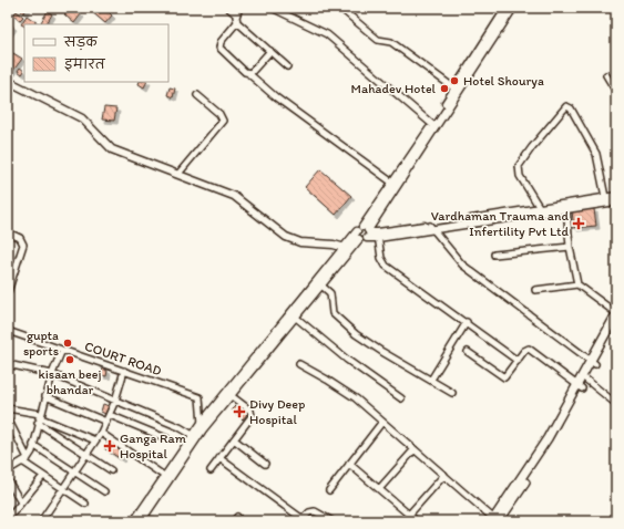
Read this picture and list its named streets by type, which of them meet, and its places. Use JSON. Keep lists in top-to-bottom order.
{
  "streets": {
    "street": ["COURT ROAD"]
  },
  "places": {
    "other": [
      "Hotel Shourya",
      "Mahadev Hotel",
      "gupta sports",
      "kisaan beej bhandar"
    ],
    "health": ["Vardhaman Trauma and Infertility Pvt Ltd", "Divy Deep Hospital", "Ganga Ram Hospital"]
  },
  "legend": ["सड़क", "इमारत"]
}
